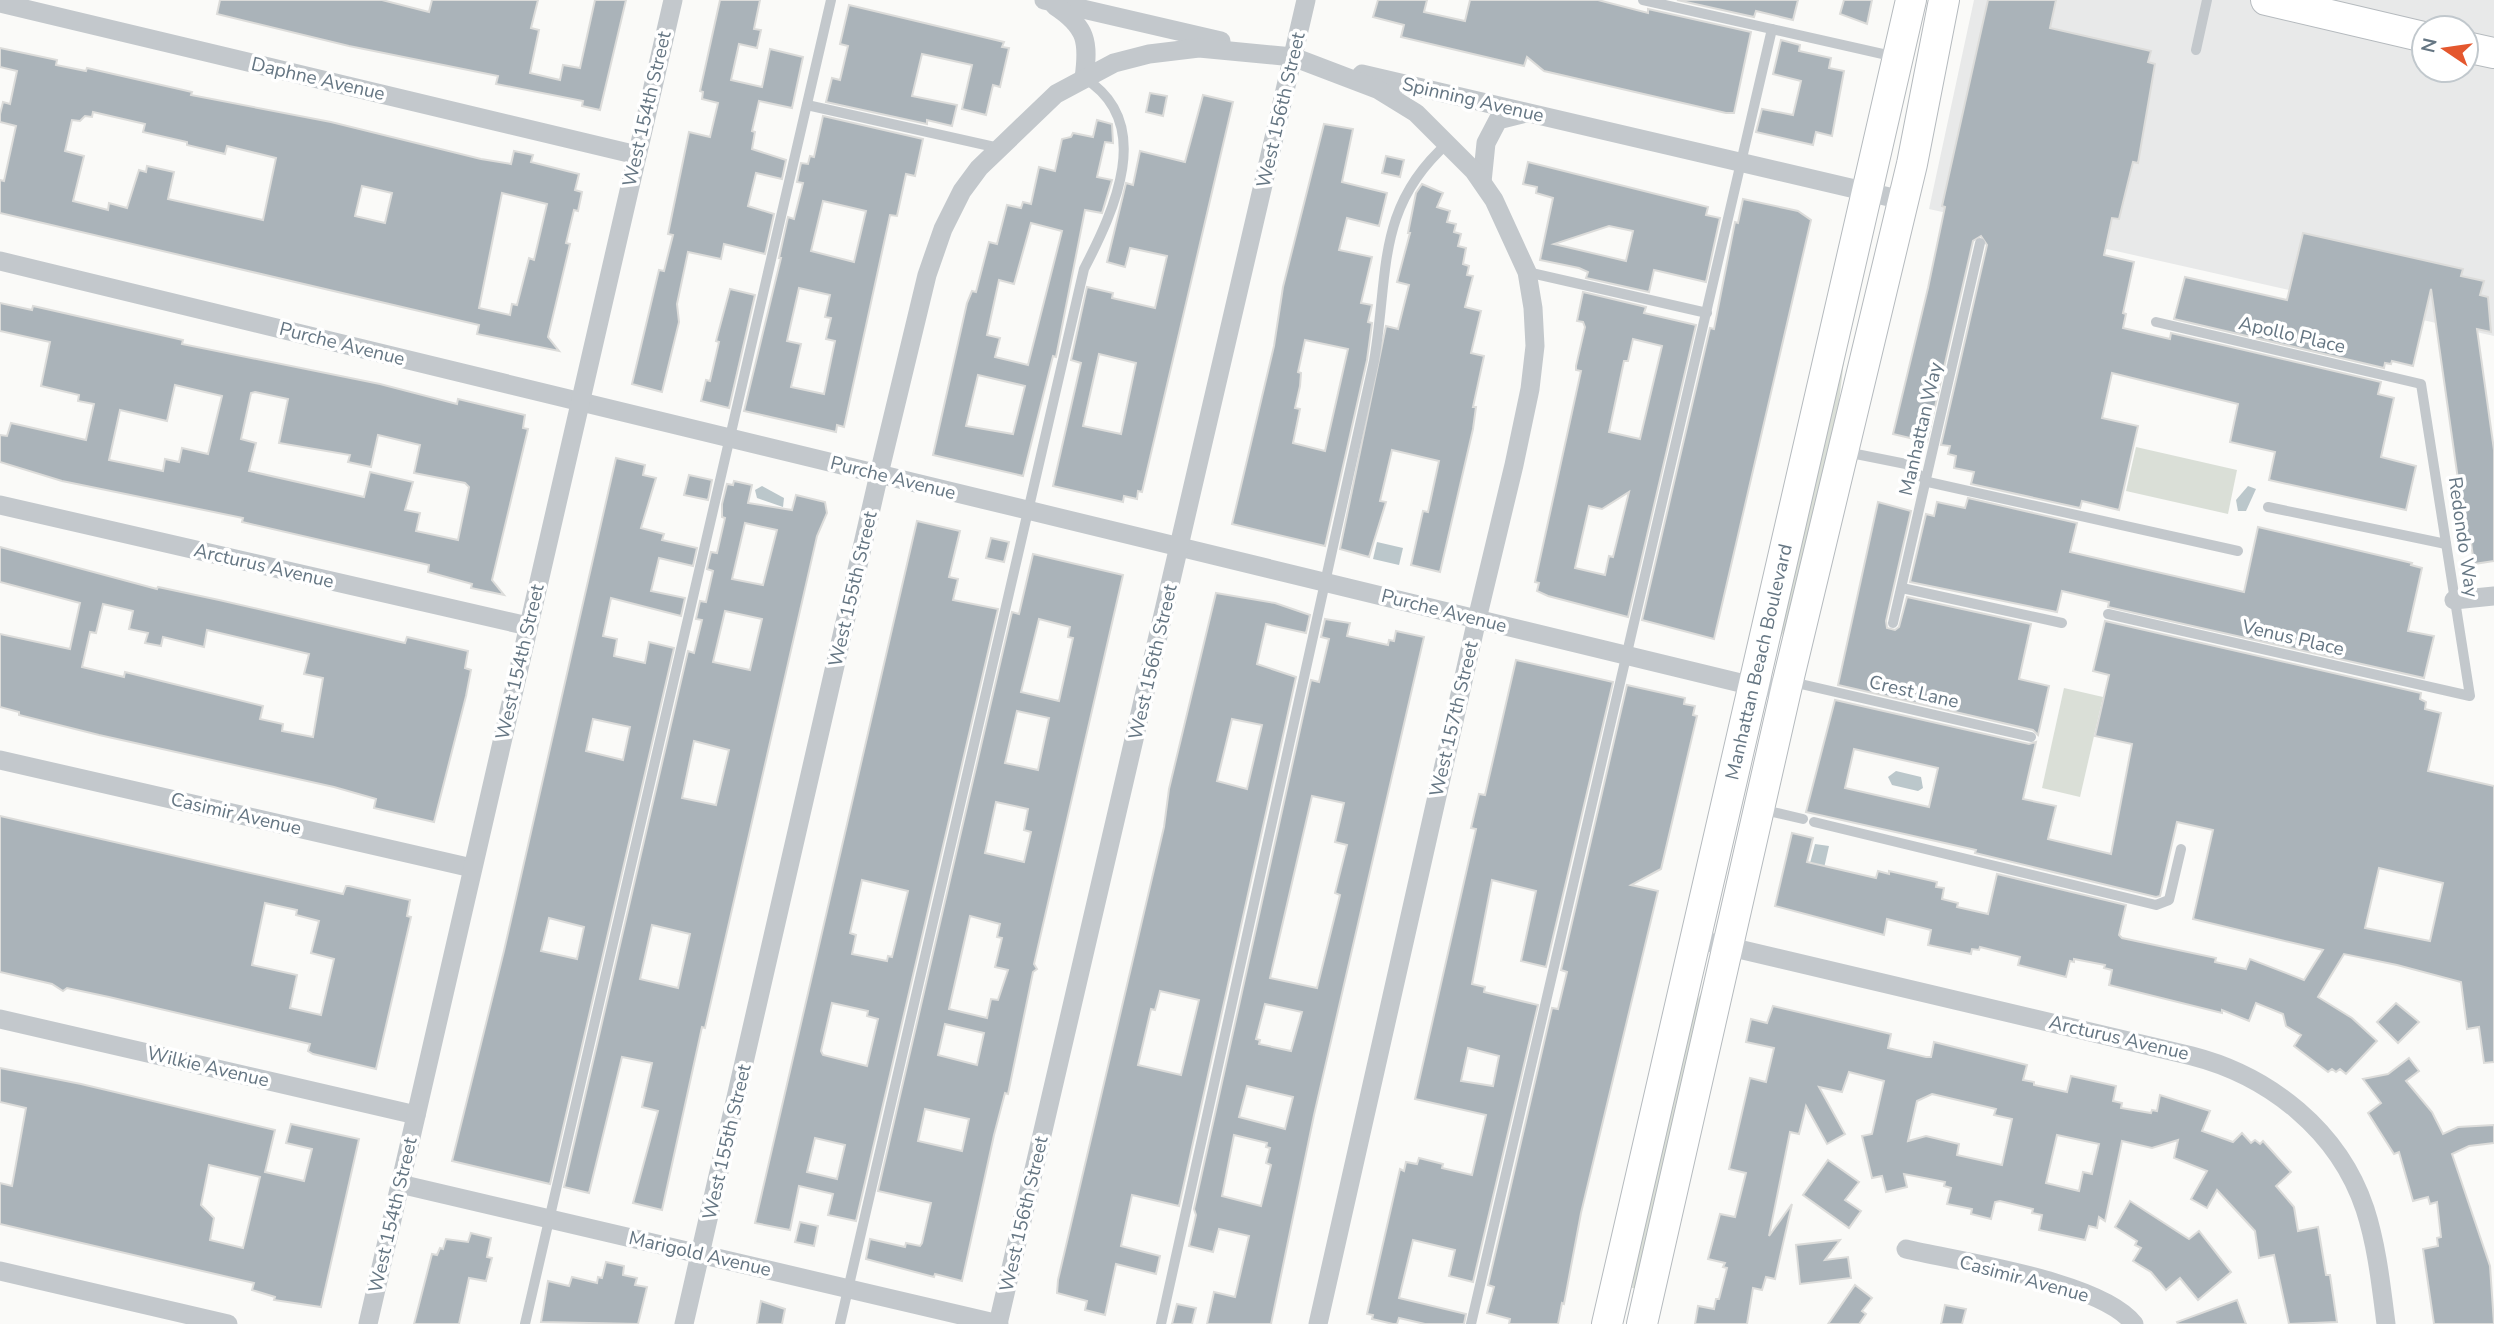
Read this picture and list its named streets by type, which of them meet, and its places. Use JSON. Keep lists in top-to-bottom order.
{
  "streets": {
    "main road": ["Manhattan Beach Boulevard"],
    "street": [
      "Daphne Avenue",
      "Spinning Avenue",
      "West 154th Street",
      "West 156th Street",
      "Purche Avenue",
      "Arcturus Avenue",
      "West 155th Street",
      "West 157th Street",
      "Casimir Avenue",
      "Wilkie Avenue",
      "Marigold Avenue"
    ],
    "lane": [
      "Apollo Place",
      "Manhattan Way",
      "Redondo Way",
      "Venus Place",
      "Crest Lane"
    ]
  },
  "crossings": [
    ["Daphne Avenue", "West 154th Street"],
    ["Spinning Avenue", "West 156th Street"],
    ["Spinning Avenue", "West 155th Street"],
    ["Spinning Avenue", "Manhattan Beach Boulevard"],
    ["Spinning Avenue", "West 157th Street"],
    ["West 154th Street", "Purche Avenue"],
    ["West 154th Street", "Arcturus Avenue"],
    ["West 154th Street", "Casimir Avenue"],
    ["West 154th Street", "Wilkie Avenue"],
    ["West 154th Street", "Marigold Avenue"],
    ["West 156th Street", "Purche Avenue"],
    ["West 156th Street", "West 155th Street"],
    ["West 156th Street", "West 157th Street"],
    ["West 156th Street", "Marigold Avenue"],
    ["Apollo Place", "Redondo Way"],
    ["Purche Avenue", "West 155th Street"],
    ["Purche Avenue", "Manhattan Beach Boulevard"],
    ["Purche Avenue", "Crest Lane"],
    ["Purche Avenue", "West 157th Street"],
    ["Redondo Way", "Venus Place"],
    ["Arcturus Avenue", "Manhattan Beach Boulevard"],
    ["West 155th Street", "West 157th Street"],
    ["West 155th Street", "Marigold Avenue"],
    ["Manhattan Beach Boulevard", "Crest Lane"]
  ],
  "north": "left"
}
